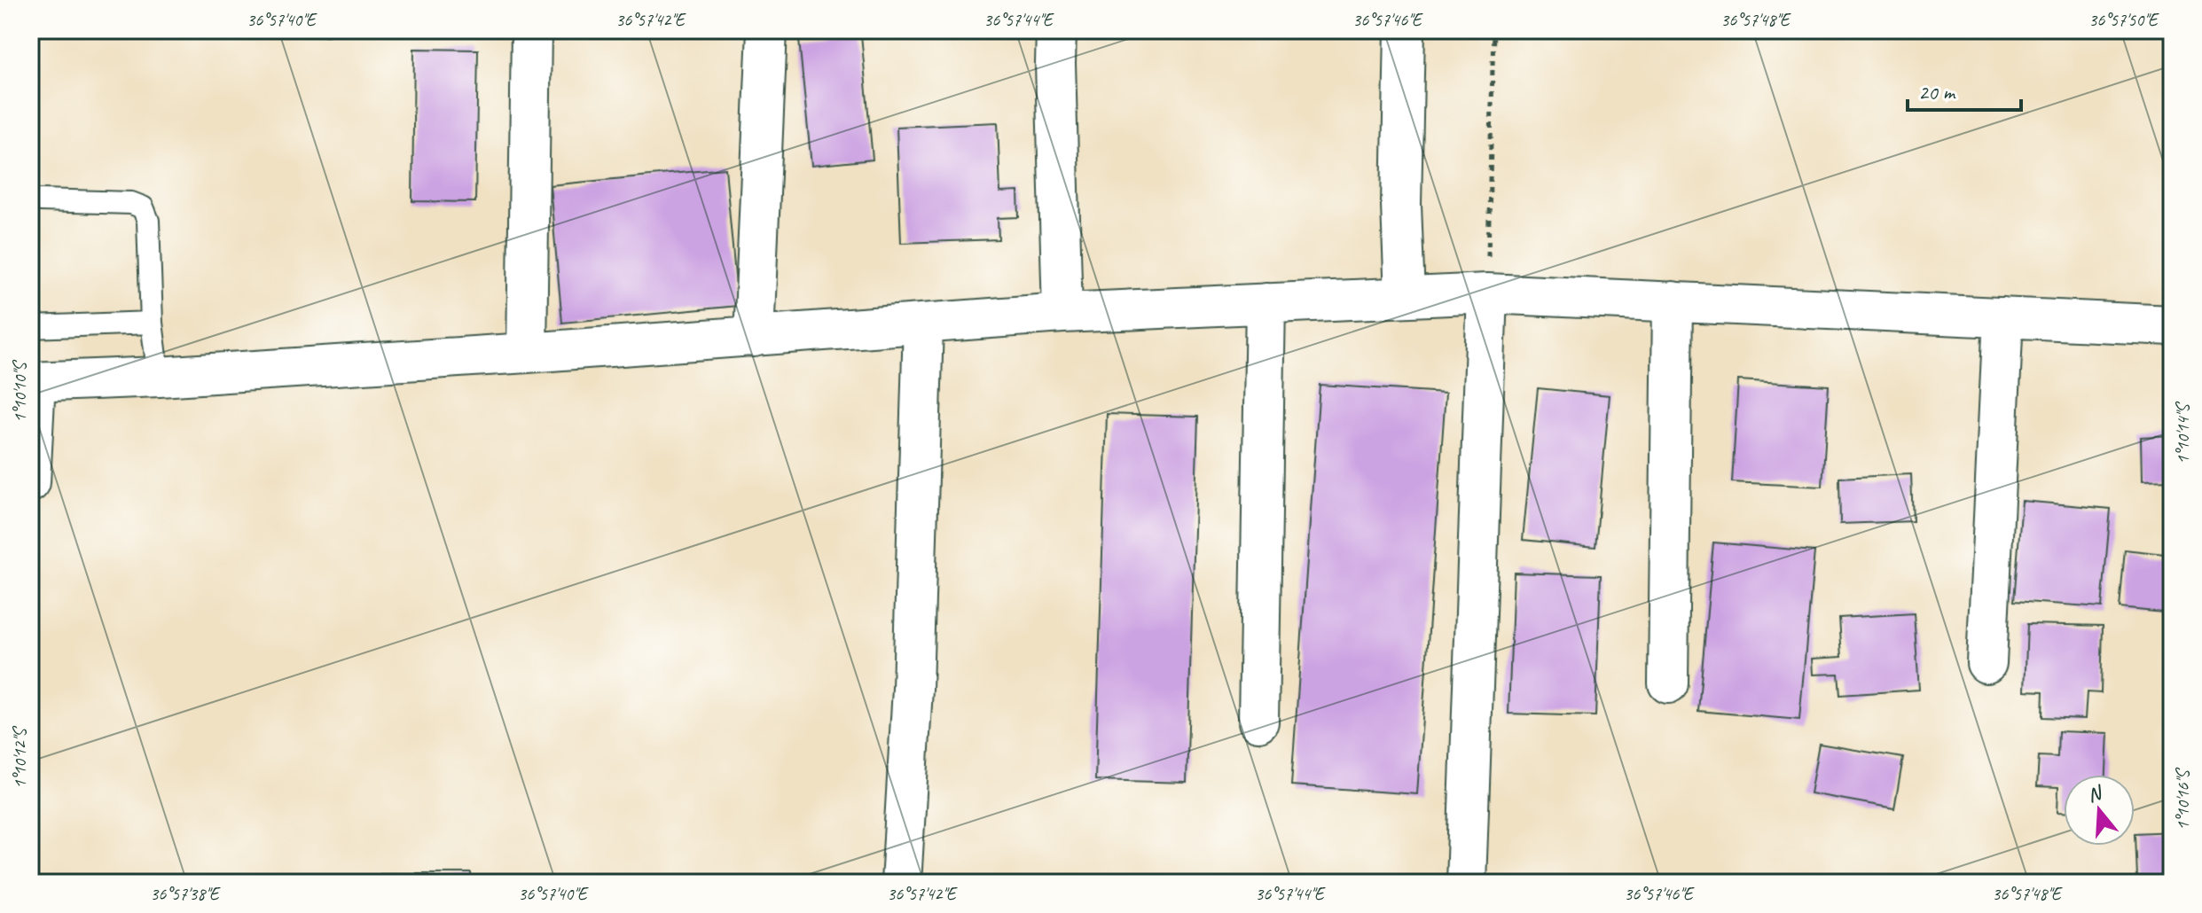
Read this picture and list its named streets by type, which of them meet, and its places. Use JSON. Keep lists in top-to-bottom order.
{
  "scale_bar": "20 m",
  "north": "top",
  "coordinates": [
    "36°57'40\"E",
    "36°57'42\"E",
    "36°57'44\"E",
    "36°57'46\"E",
    "36°57'48\"E",
    "36°57'50\"E",
    "1°10'10\"S",
    "1°10'14\"S",
    "1°10'12\"S",
    "1°10'16\"S",
    "36°57'38\"E"
  ]
}
